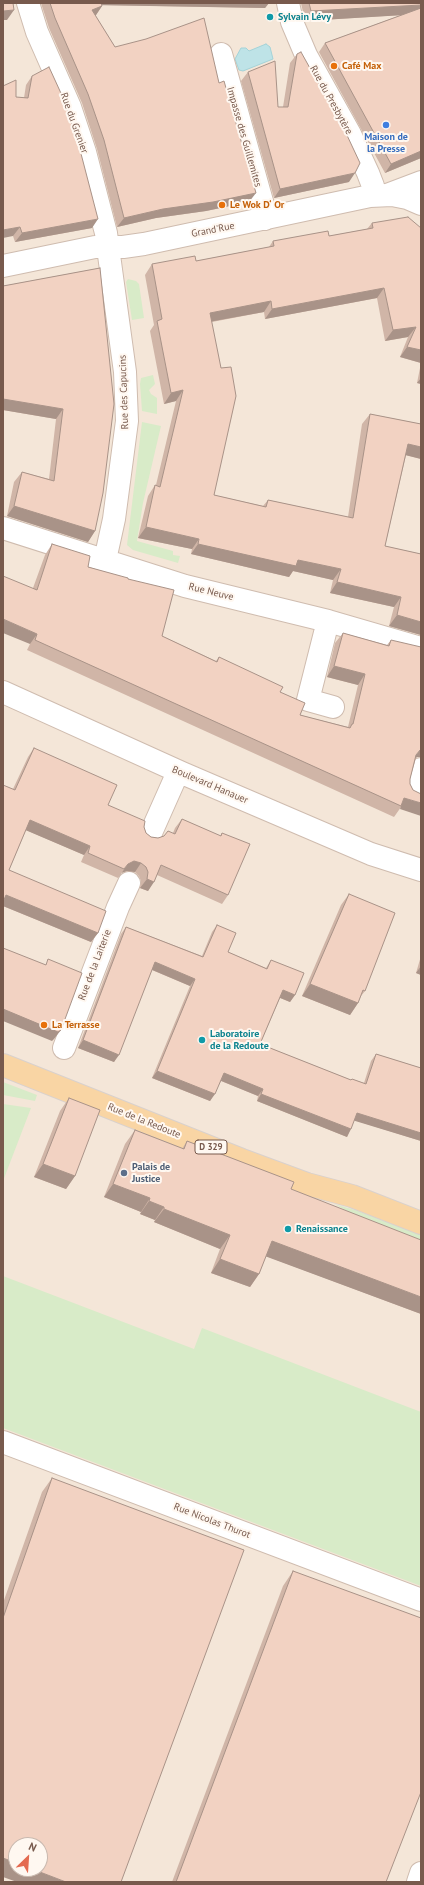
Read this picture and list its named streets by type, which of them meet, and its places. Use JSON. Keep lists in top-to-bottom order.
{
  "streets": {
    "main road": ["Rue de la Redoute", "D 329"],
    "street": [
      "Rue du Presbytère",
      "Rue du Grenier",
      "Impasse des Guillemites",
      "Grand'Rue",
      "Rue des Capucins",
      "Rue Neuve",
      "Boulevard Hanauer",
      "Rue de la Laiterie",
      "Rue Nicolas Thurot"
    ]
  },
  "crossings": [
    ["Rue du Presbytère", "Grand'Rue"],
    ["Rue du Grenier", "Grand'Rue"],
    ["Rue du Grenier", "Rue des Capucins"],
    ["Impasse des Guillemites", "Grand'Rue"],
    ["Grand'Rue", "Rue des Capucins"],
    ["Rue des Capucins", "Rue Neuve"]
  ],
  "places": [
    "Sylvain Lévy",
    "Café Max",
    "Maison de la Presse",
    "Le Wok D‘ Or",
    "La Terrasse",
    "Laboratoire de la Redoute",
    "Palais de Justice",
    "Renaissance"
  ],
  "north": "top right"
}
